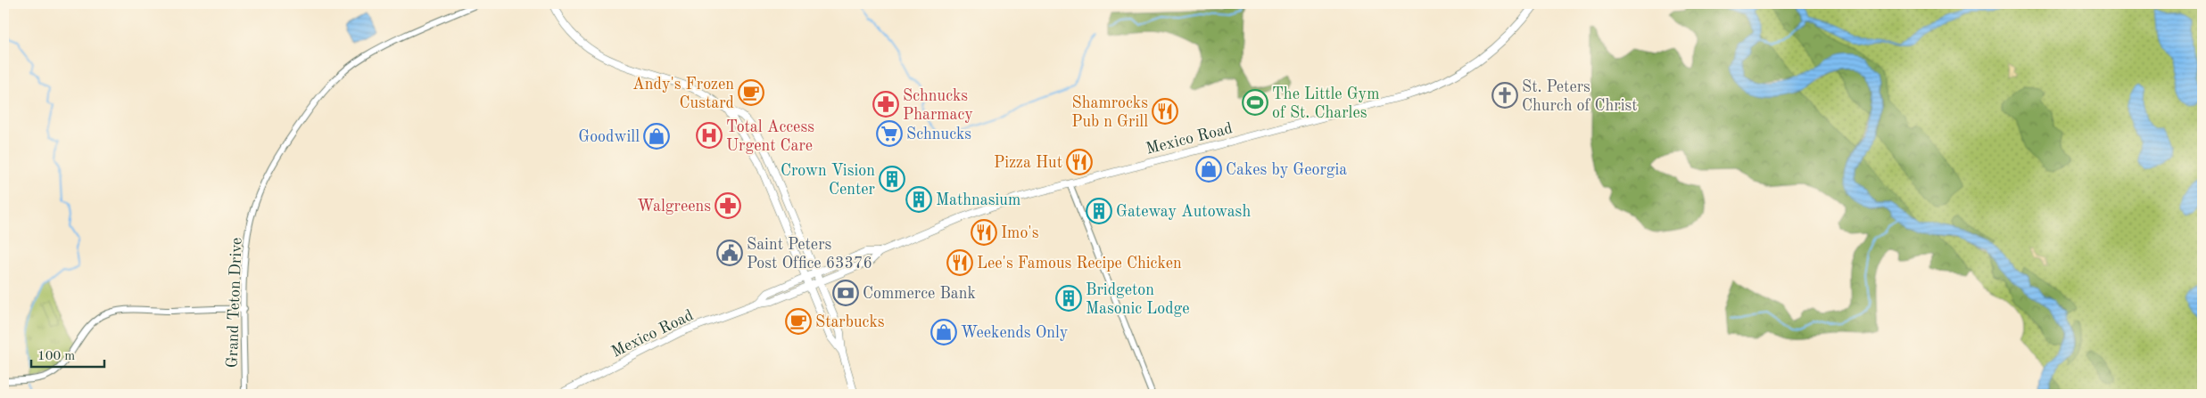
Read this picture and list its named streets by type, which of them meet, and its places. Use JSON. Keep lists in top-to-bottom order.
{
  "streets": {
    "main road": ["Mexico Road"],
    "street": ["Grand Teton Drive"]
  },
  "places": {
    "cafe": ["Andy's Frozen Custard", "Starbucks"],
    "church": ["St. Peters Church of Christ"],
    "sports": ["The Little Gym of St. Charles"],
    "pharmacy": ["Schnucks Pharmacy", "Walgreens"],
    "restaurant": [
      "Shamrocks Pub n Grill",
      "Pizza Hut",
      "Imo's",
      "Lee's Famous Recipe Chicken"
    ],
    "supermarket": ["Schnucks"],
    "hospital": ["Total Access Urgent Care"],
    "shop": ["Goodwill", "Cakes by Georgia", "Weekends Only"],
    "building": [
      "Crown Vision Center",
      "Mathnasium",
      "Gateway Autowash",
      "Bridgeton Masonic Lodge"
    ],
    "public building": ["Saint Peters Post Office 63376"],
    "bank": ["Commerce Bank"]
  },
  "scale_bar": "100 m"
}
